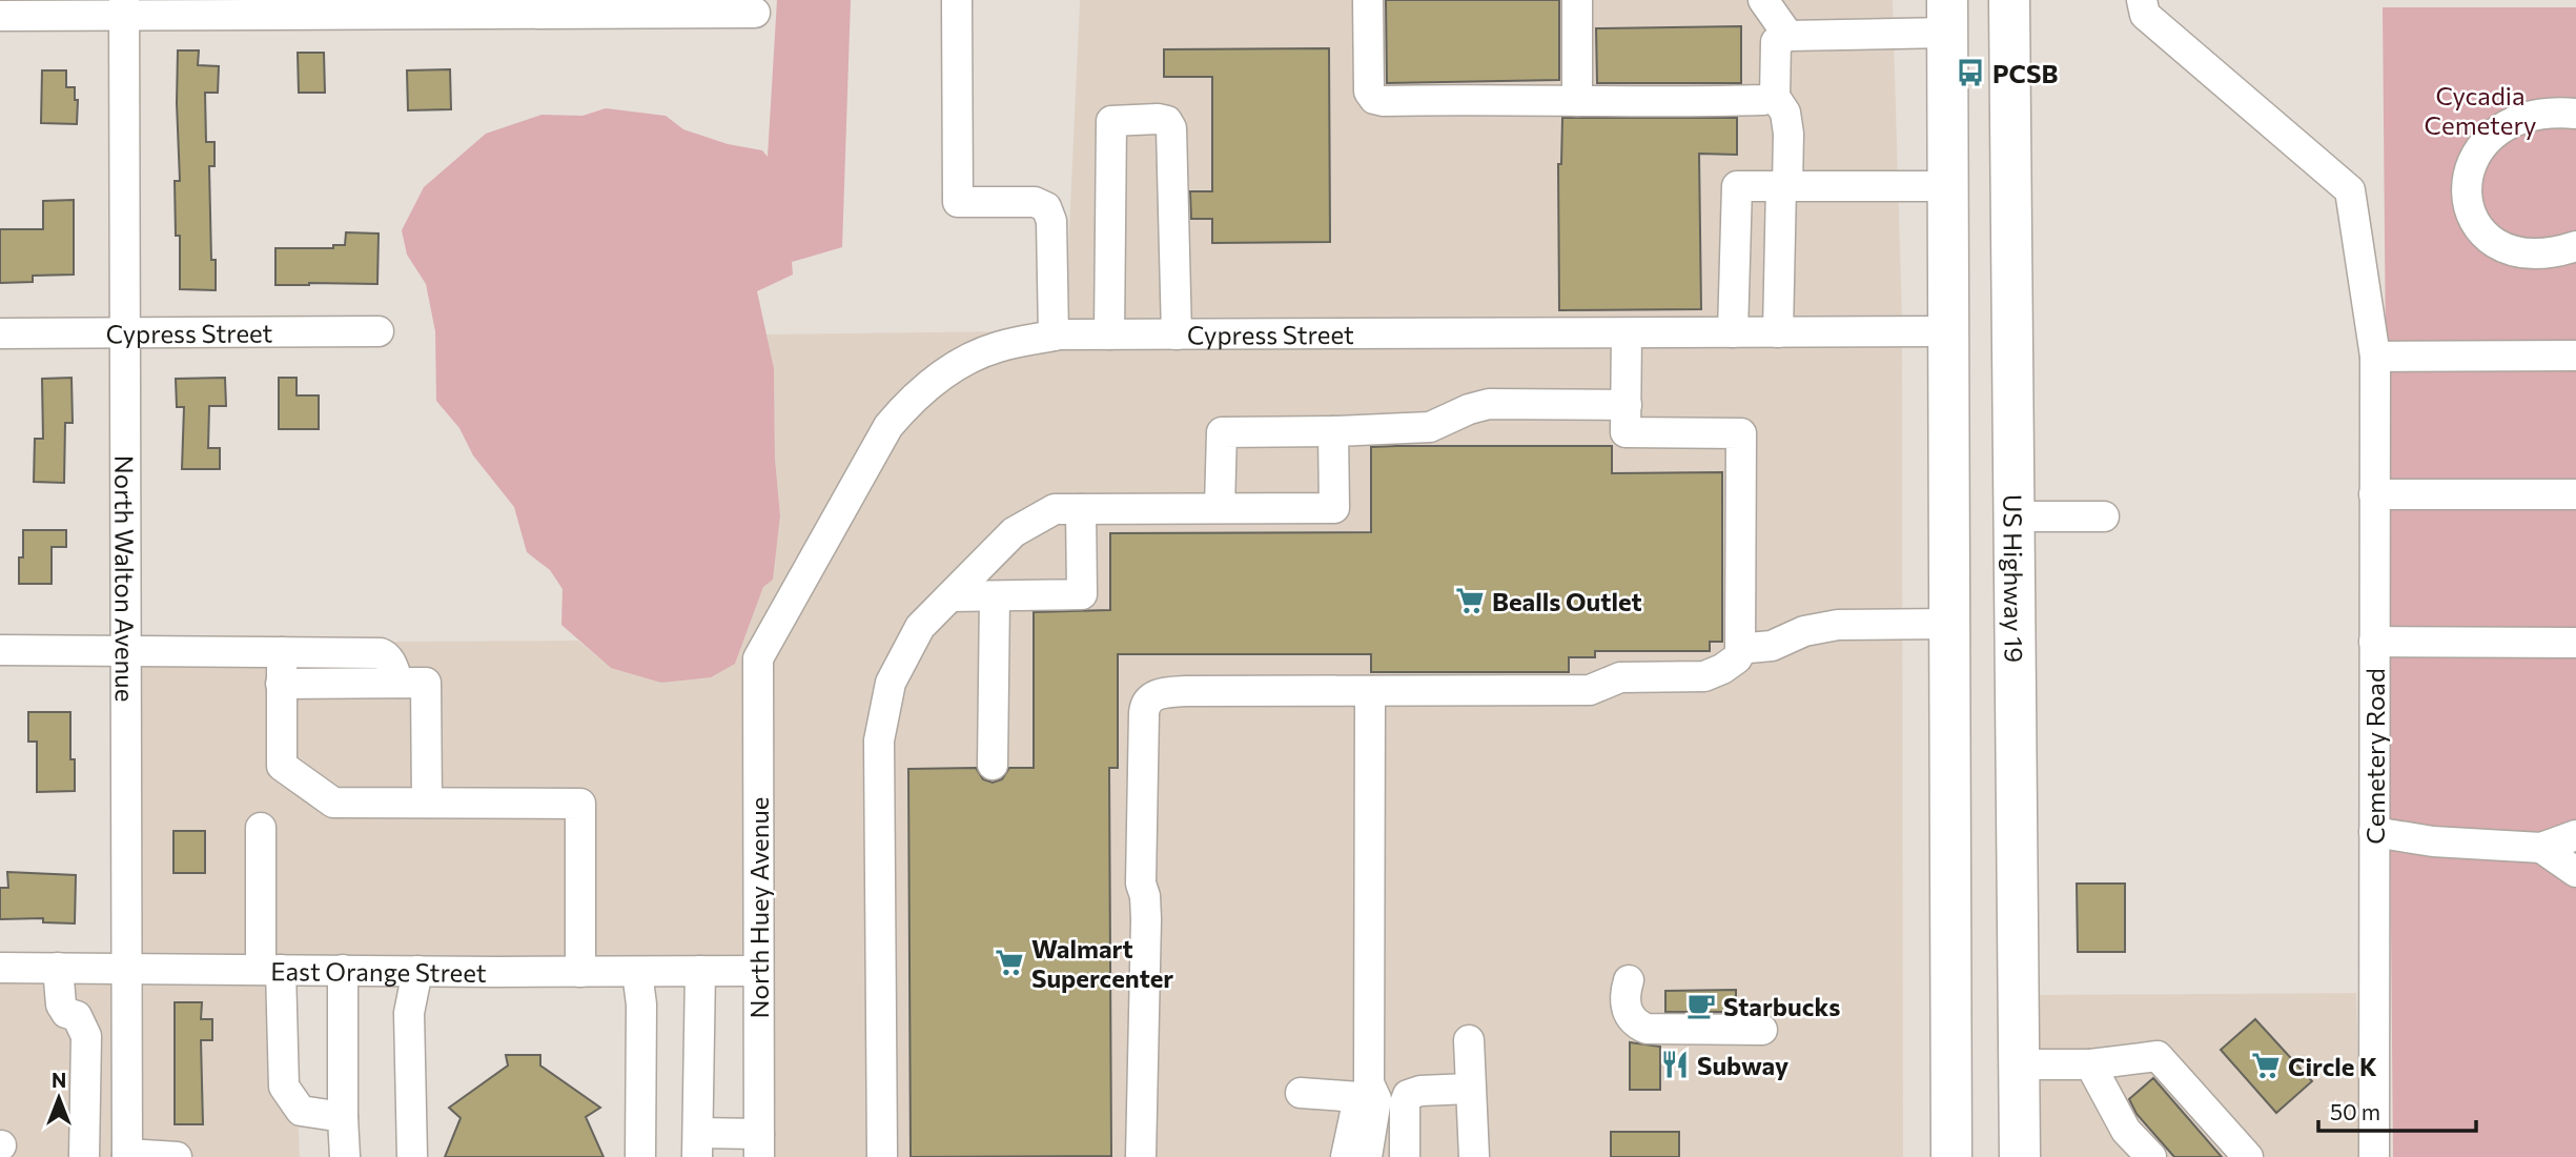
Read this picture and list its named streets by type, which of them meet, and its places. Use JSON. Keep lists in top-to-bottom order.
{
  "streets": {
    "highway": ["US Highway 19"],
    "street": [
      "Cypress Street",
      "North Walton Avenue",
      "Cemetery Road",
      "North Huey Avenue",
      "East Orange Street"
    ]
  },
  "crossings": [
    ["Cypress Street", "North Walton Avenue"],
    ["Cypress Street", "North Huey Avenue"],
    ["North Walton Avenue", "East Orange Street"],
    ["North Huey Avenue", "East Orange Street"]
  ],
  "parks": ["Cycadia Cemetery"],
  "places": {
    "bus stop": ["PCSB"],
    "supermarket": ["Bealls Outlet", "Walmart Supercenter", "Circle K"],
    "cafe": ["Starbucks"],
    "restaurant": ["Subway"]
  },
  "scale_bar": "50 m",
  "north": "top"
}
